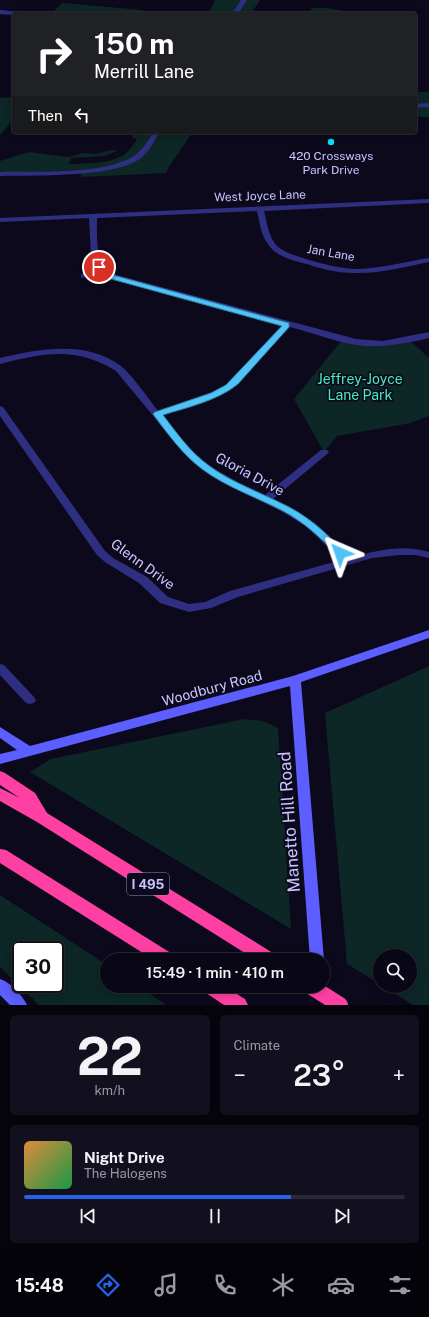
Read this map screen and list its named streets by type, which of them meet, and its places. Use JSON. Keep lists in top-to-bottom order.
{
  "streets": {
    "highway": ["I 495"],
    "main road": ["Woodbury Road", "Manetto Hill Road"],
    "street": [
      "West Joyce Lane",
      "Jan Lane",
      "Gloria Drive",
      "Glenn Drive"
    ]
  },
  "crossings": [
    ["West Joyce Lane", "Jan Lane"],
    ["Gloria Drive", "Glenn Drive"],
    ["Woodbury Road", "Manetto Hill Road"]
  ],
  "parks": ["Jeffrey-Joyce Lane Park"],
  "places": ["420 Crossways Park Drive"],
  "page": {
    "turn": ["150 m", "Merrill Lane"],
    "then": "Then",
    "limit": "30",
    "trip": "15:49 · 1 min · 410 m",
    "tile": [
      ["22", "km/h"],
      "Climate"
    ],
    "heat": ["−", "23°", "+"],
    "song": ["Night Drive", "The Halogens"],
    "tabs": "15:48"
  }
}
